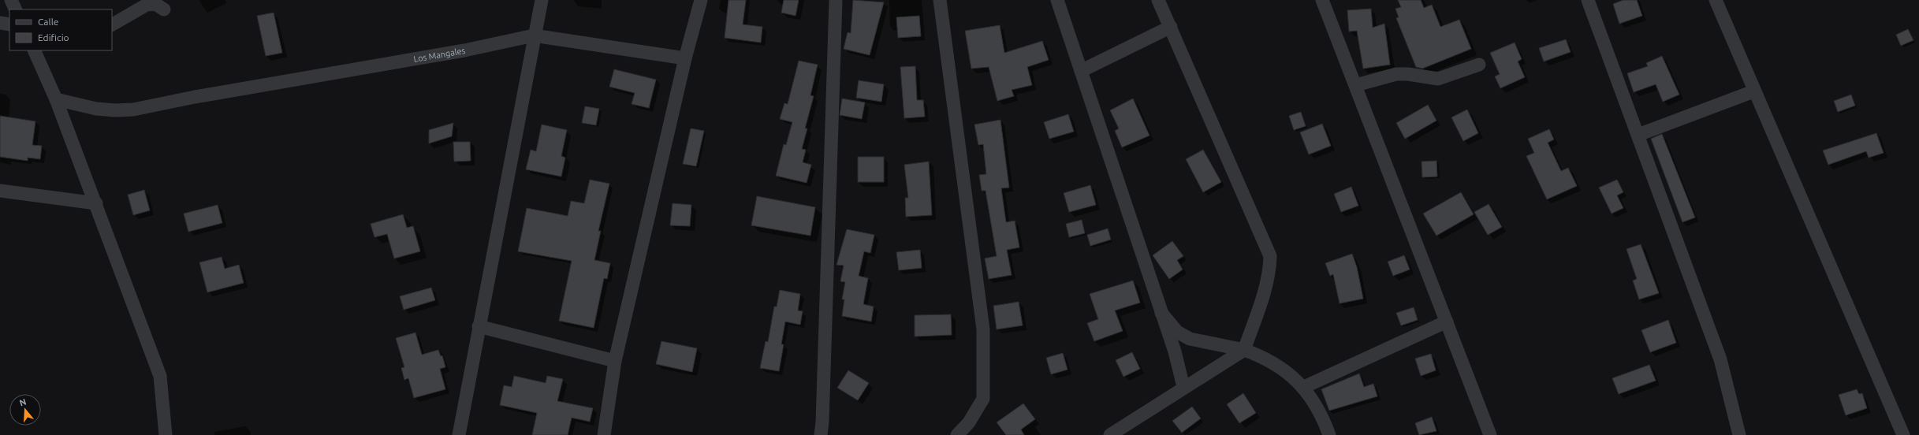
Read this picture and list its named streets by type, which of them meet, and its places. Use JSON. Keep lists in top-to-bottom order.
{
  "streets": {
    "street": ["Los Mangales"]
  },
  "legend": ["Calle", "Edificio"],
  "north": "top"
}
